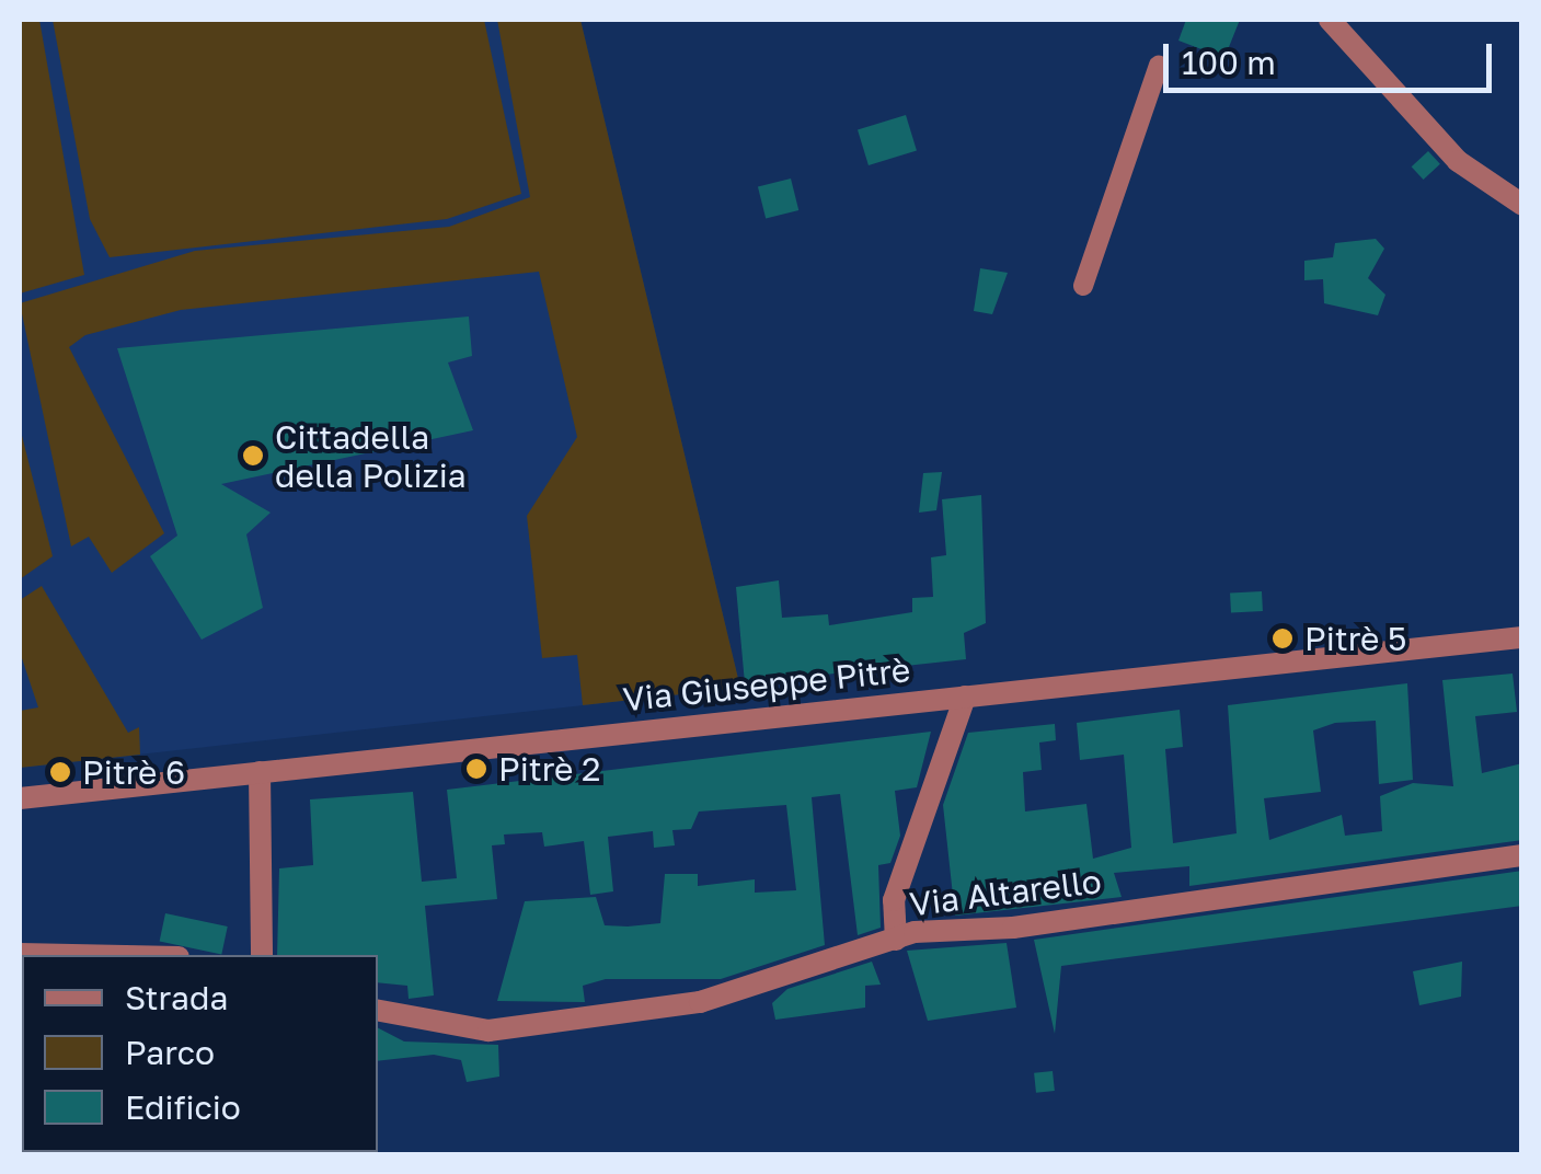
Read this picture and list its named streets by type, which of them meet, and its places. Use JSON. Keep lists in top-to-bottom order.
{
  "streets": {
    "street": ["Via Giuseppe Pitrè", "Via Altarello"]
  },
  "places": [
    "Cittadella della Polizia",
    "Pitrè 5",
    "Pitrè 2",
    "Pitrè 6"
  ],
  "legend": ["Strada", "Parco", "Edificio"],
  "scale_bar": "100 m"
}
